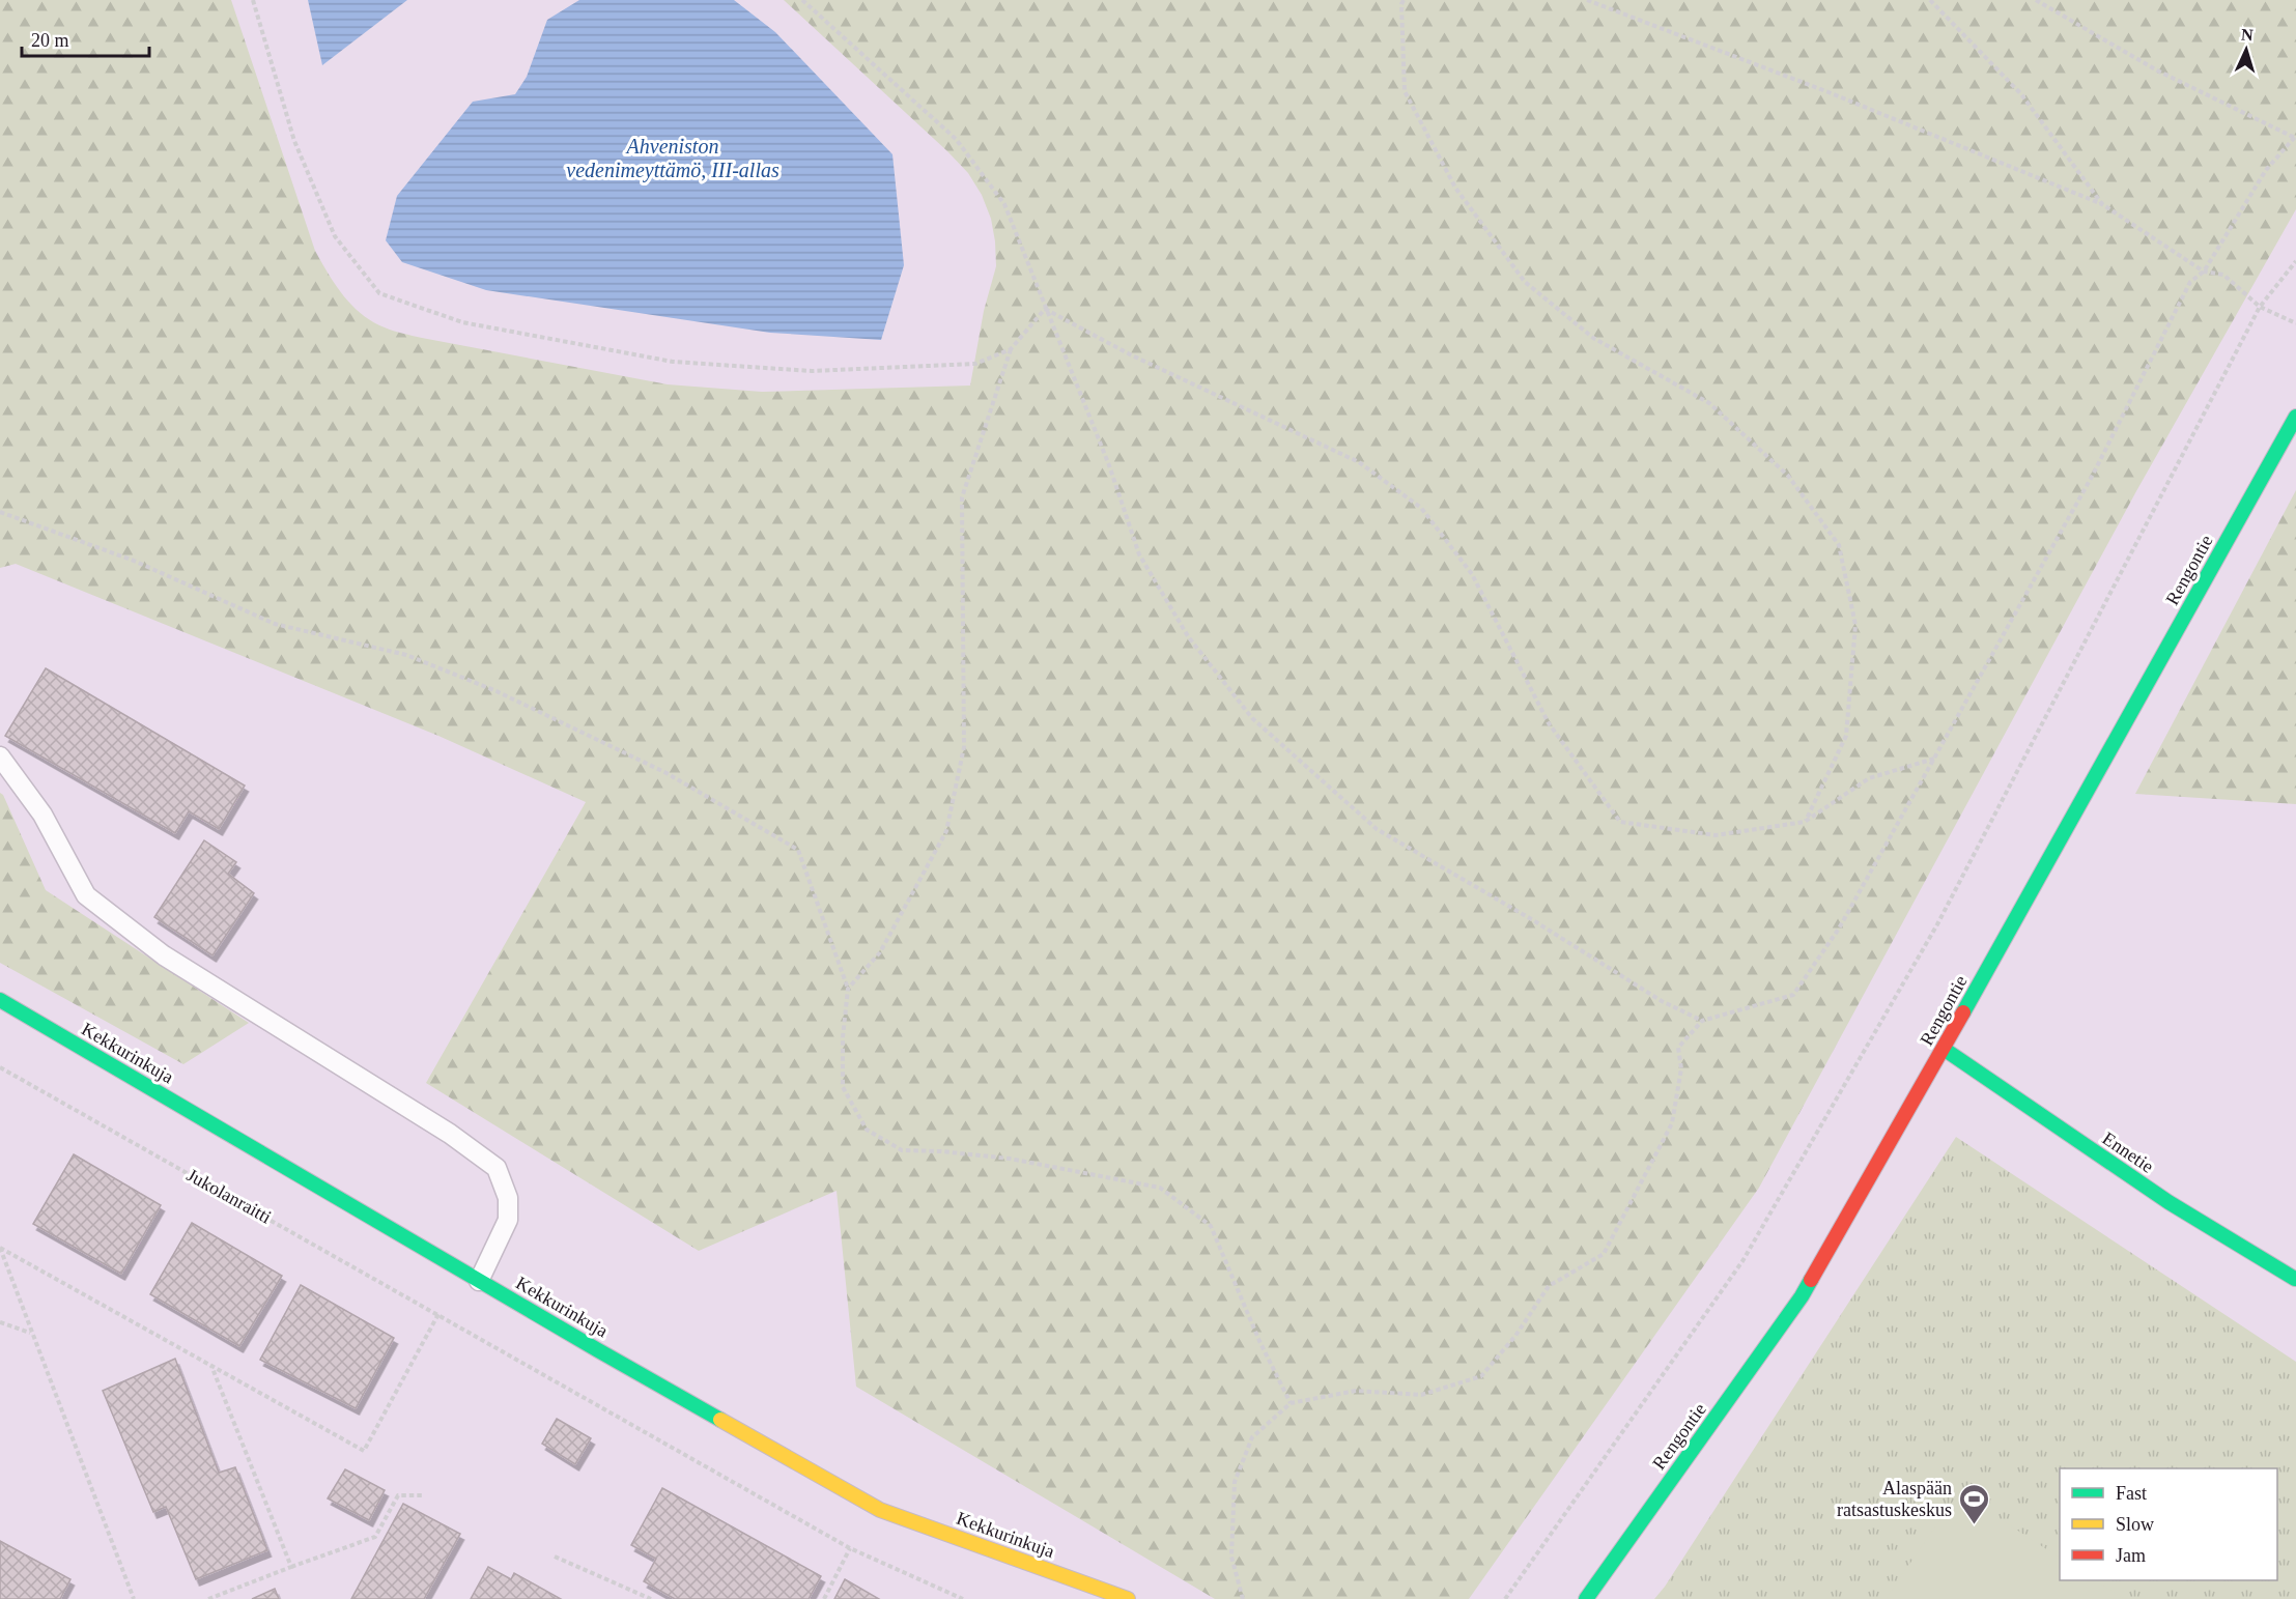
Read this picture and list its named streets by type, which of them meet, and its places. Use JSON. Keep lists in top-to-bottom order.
{
  "streets": {
    "street": ["Rengontie", "Kekkurinkuja", "Ennetie"],
    "path": ["Jukolanraitti"]
  },
  "crossings": [
    ["Rengontie", "Ennetie"]
  ],
  "water": ["Ahveniston vedenimeyttämö, III-allas"],
  "places": {
    "sports": ["Alaspään ratsastuskeskus"]
  },
  "legend": ["Fast", "Slow", "Jam"],
  "scale_bar": "20 m",
  "north": "top"
}
